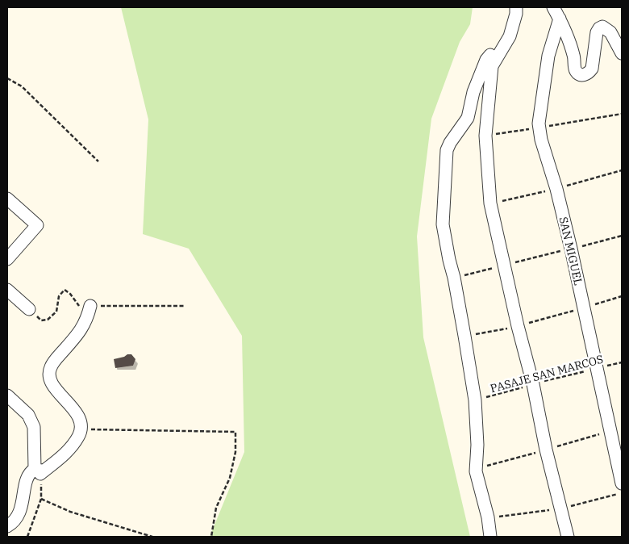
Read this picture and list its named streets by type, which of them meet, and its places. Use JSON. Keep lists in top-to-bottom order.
{
  "streets": {
    "street": ["SAN MIGUEL"],
    "path": ["PASAJE SAN MARCOS"]
  },
  "crossings": [
    ["SAN MIGUEL", "PASAJE SAN MARCOS"]
  ]
}
